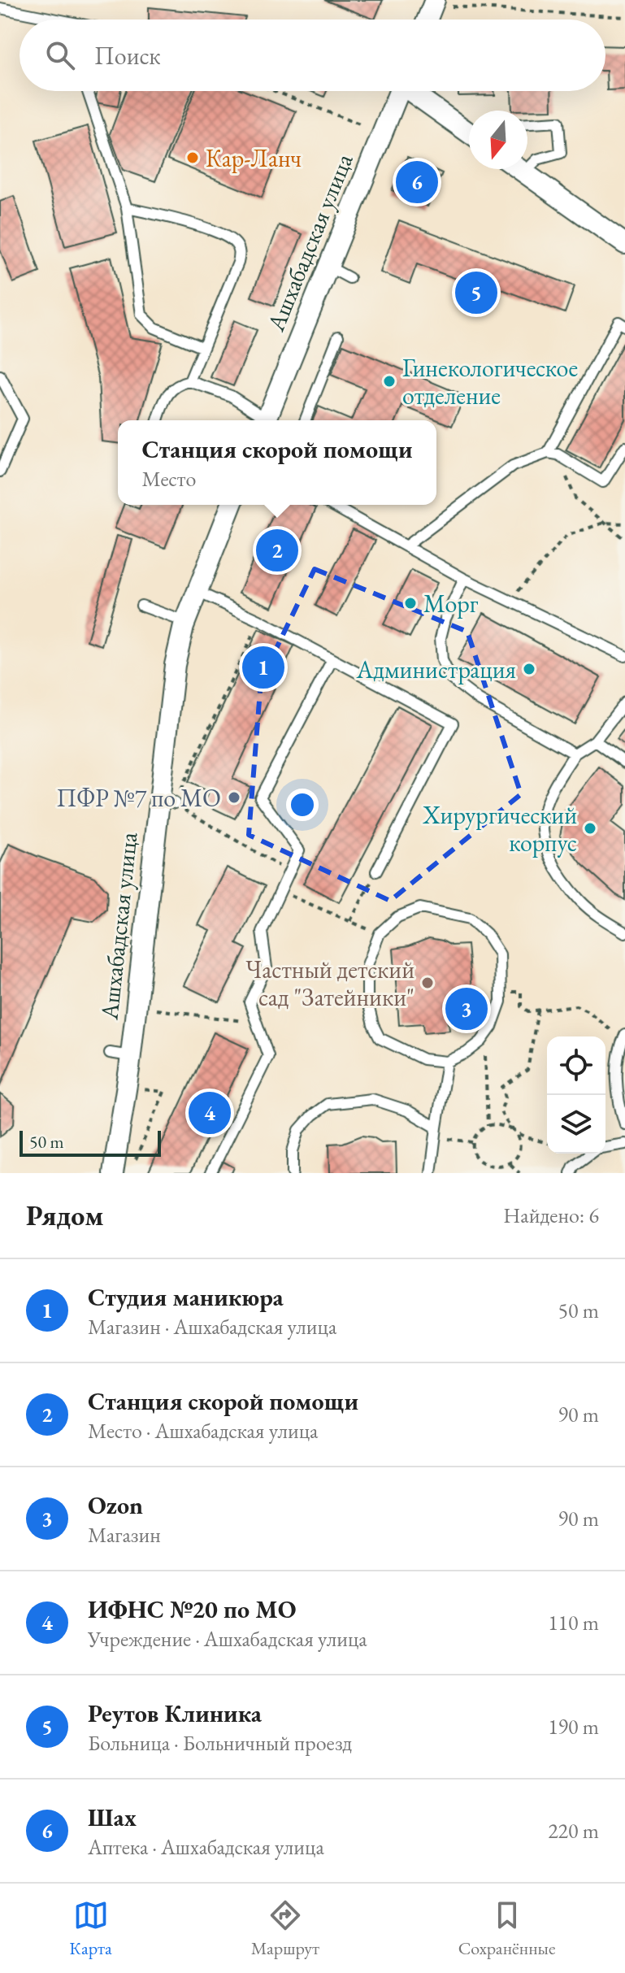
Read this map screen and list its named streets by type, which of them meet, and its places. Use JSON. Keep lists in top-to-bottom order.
{
  "streets": {
    "street": ["Ашхабадская улица"]
  },
  "places": [
    "Кар-Ланч",
    "Гинекологическое отделение",
    "Морг",
    "Администрация",
    "ПФР №7 по МО",
    "Хирургический корпус",
    "Частный детский сад \"Затейники\""
  ],
  "scale_bar": "50 m",
  "north": "bottom",
  "page": {
    "search": "Поиск",
    "pins": [
      "6",
      "5",
      "2",
      "1",
      "3",
      "4"
    ],
    "popup": ["Станция скорой помощи", "Место"],
    "scale": "50 m",
    "heading": ["Рядом", "Найдено: 6"],
    "list": [
      {
        "mark": "1",
        "name": "Студия маникюра",
        "note": "Магазин · Ашхабадская улица",
        "value": "50 m"
      },
      {
        "mark": "2",
        "name": "Станция скорой помощи",
        "note": "Место · Ашхабадская улица",
        "value": "90 m"
      },
      {
        "mark": "3",
        "name": "Ozon",
        "note": "Магазин",
        "value": "90 m"
      },
      {
        "mark": "4",
        "name": "ИФНС №20 по МО",
        "note": "Учреждение · Ашхабадская улица",
        "value": "110 m"
      },
      {
        "mark": "5",
        "name": "Реутов Клиника",
        "note": "Больница · Больничный проезд",
        "value": "190 m"
      },
      {
        "mark": "6",
        "name": "Шах",
        "note": "Аптека · Ашхабадская улица",
        "value": "220 m"
      }
    ],
    "nav": ["Карта", "Маршрут", "Сохранённые"]
  }
}
